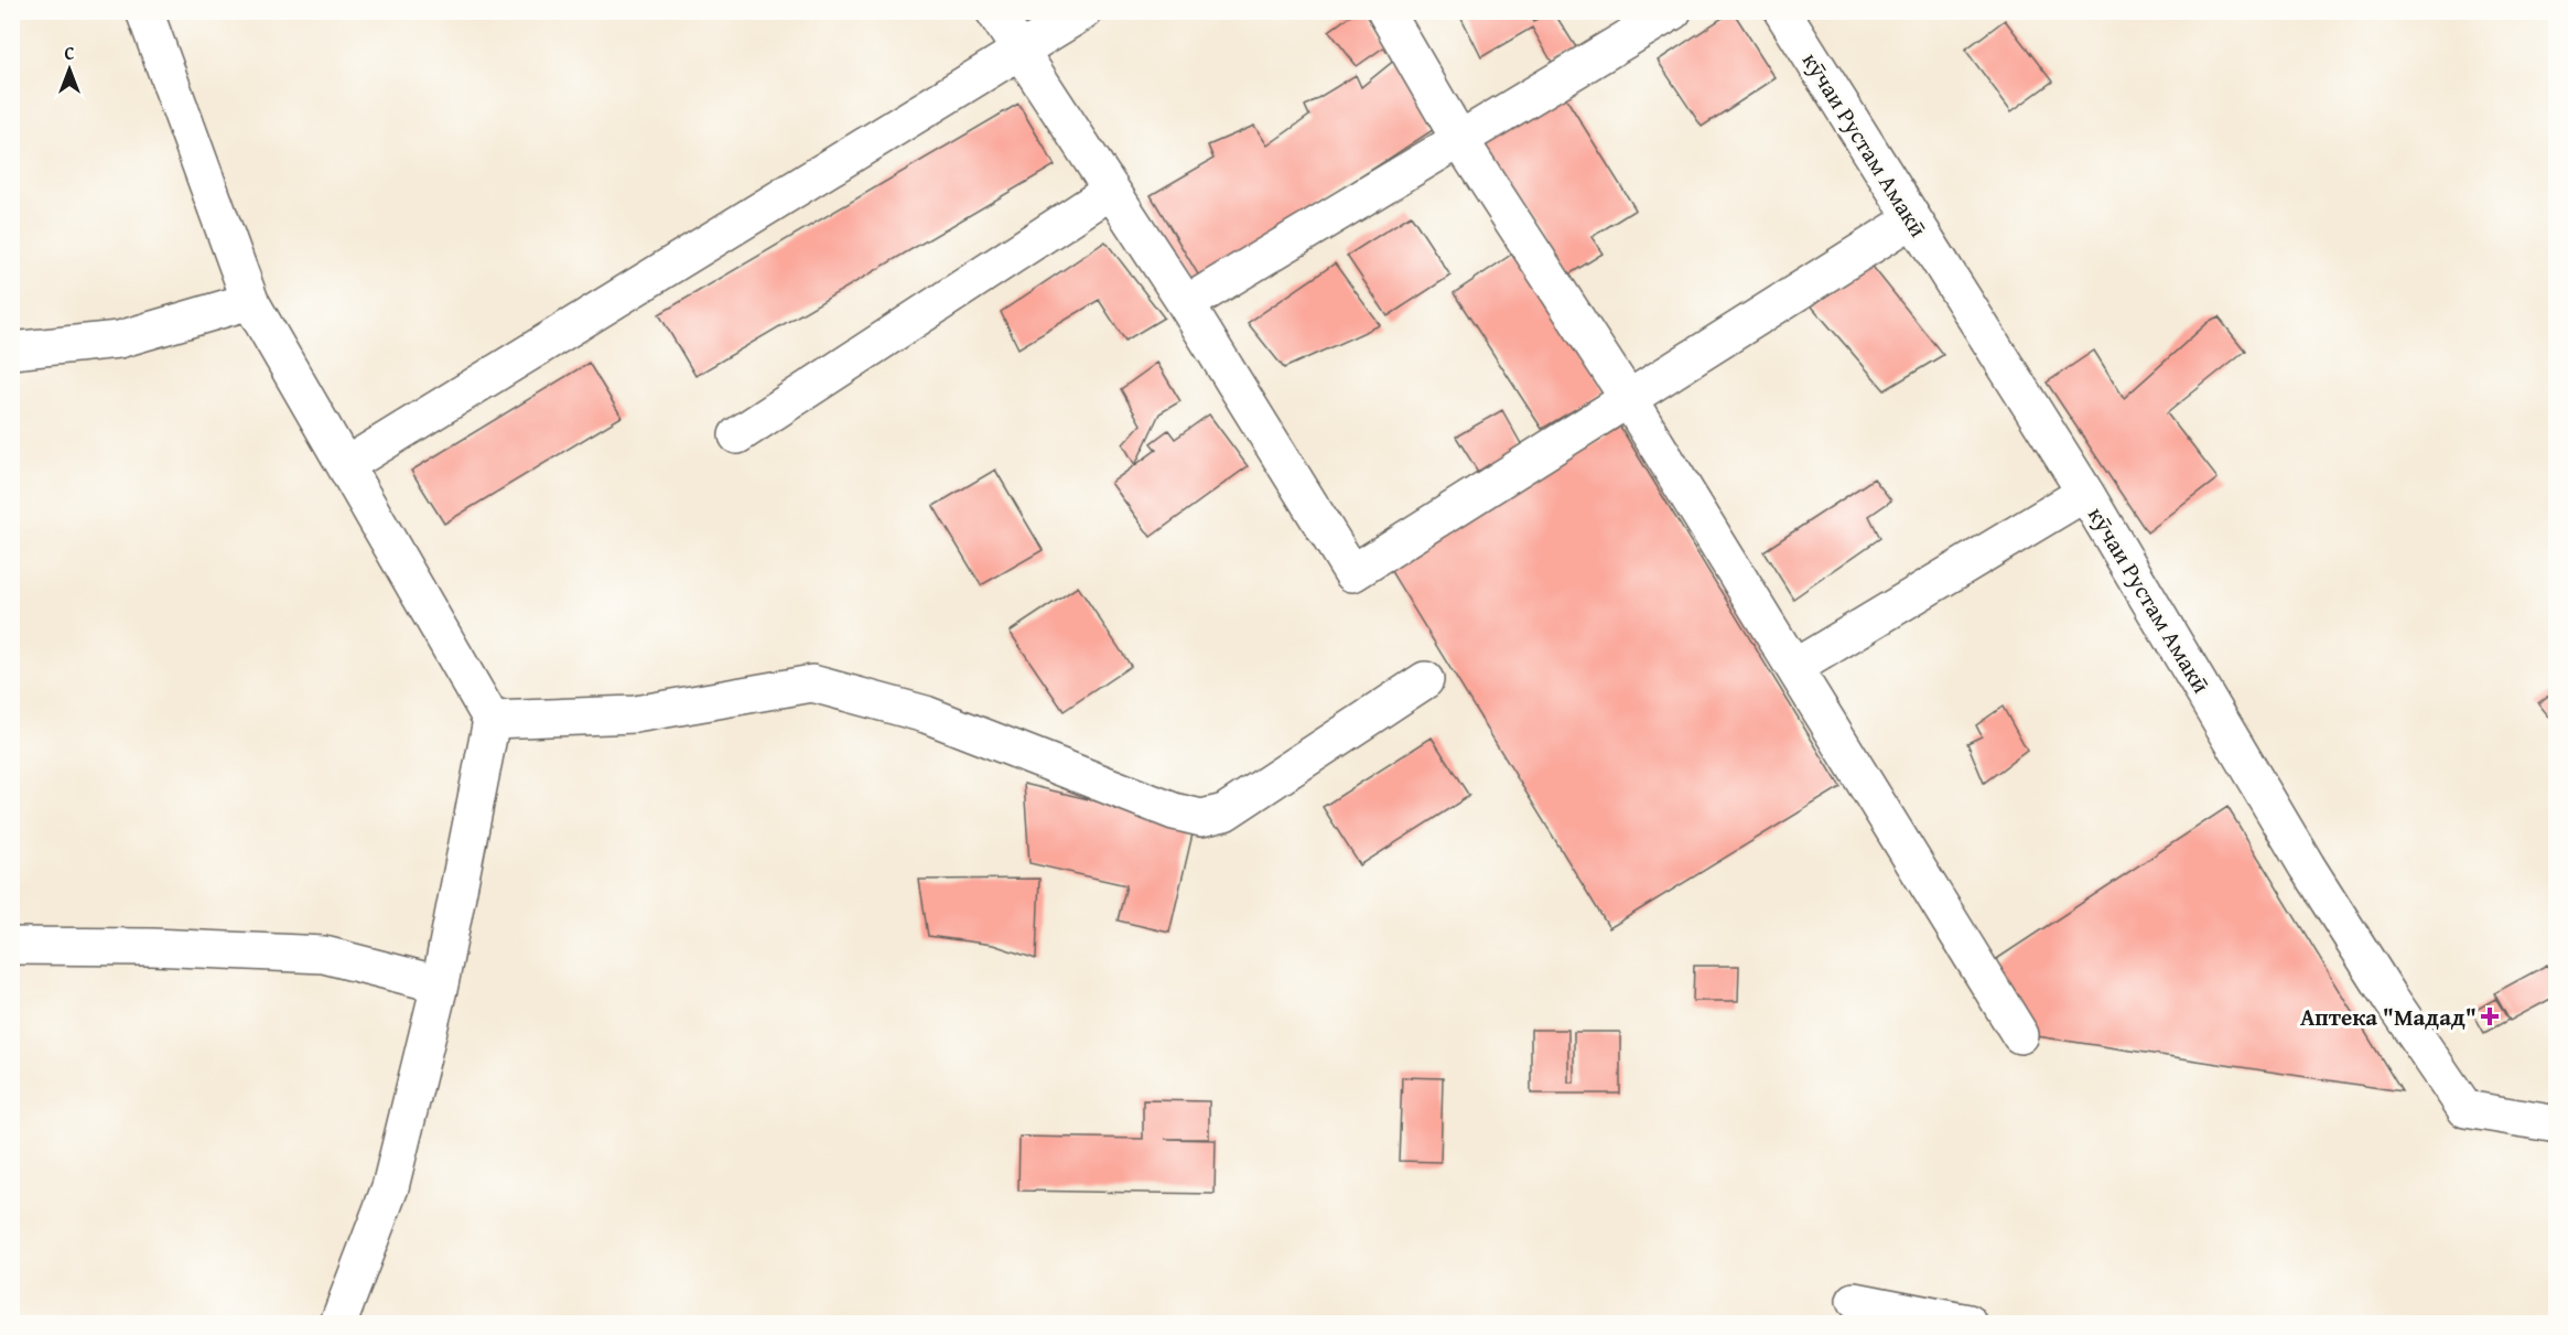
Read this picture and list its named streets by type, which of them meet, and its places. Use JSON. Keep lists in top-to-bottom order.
{
  "streets": {
    "street": ["кӯчаи Рустам Амакӣ"]
  },
  "places": {
    "health": ["Аптека \"Мадад\""]
  },
  "north": "top"
}
